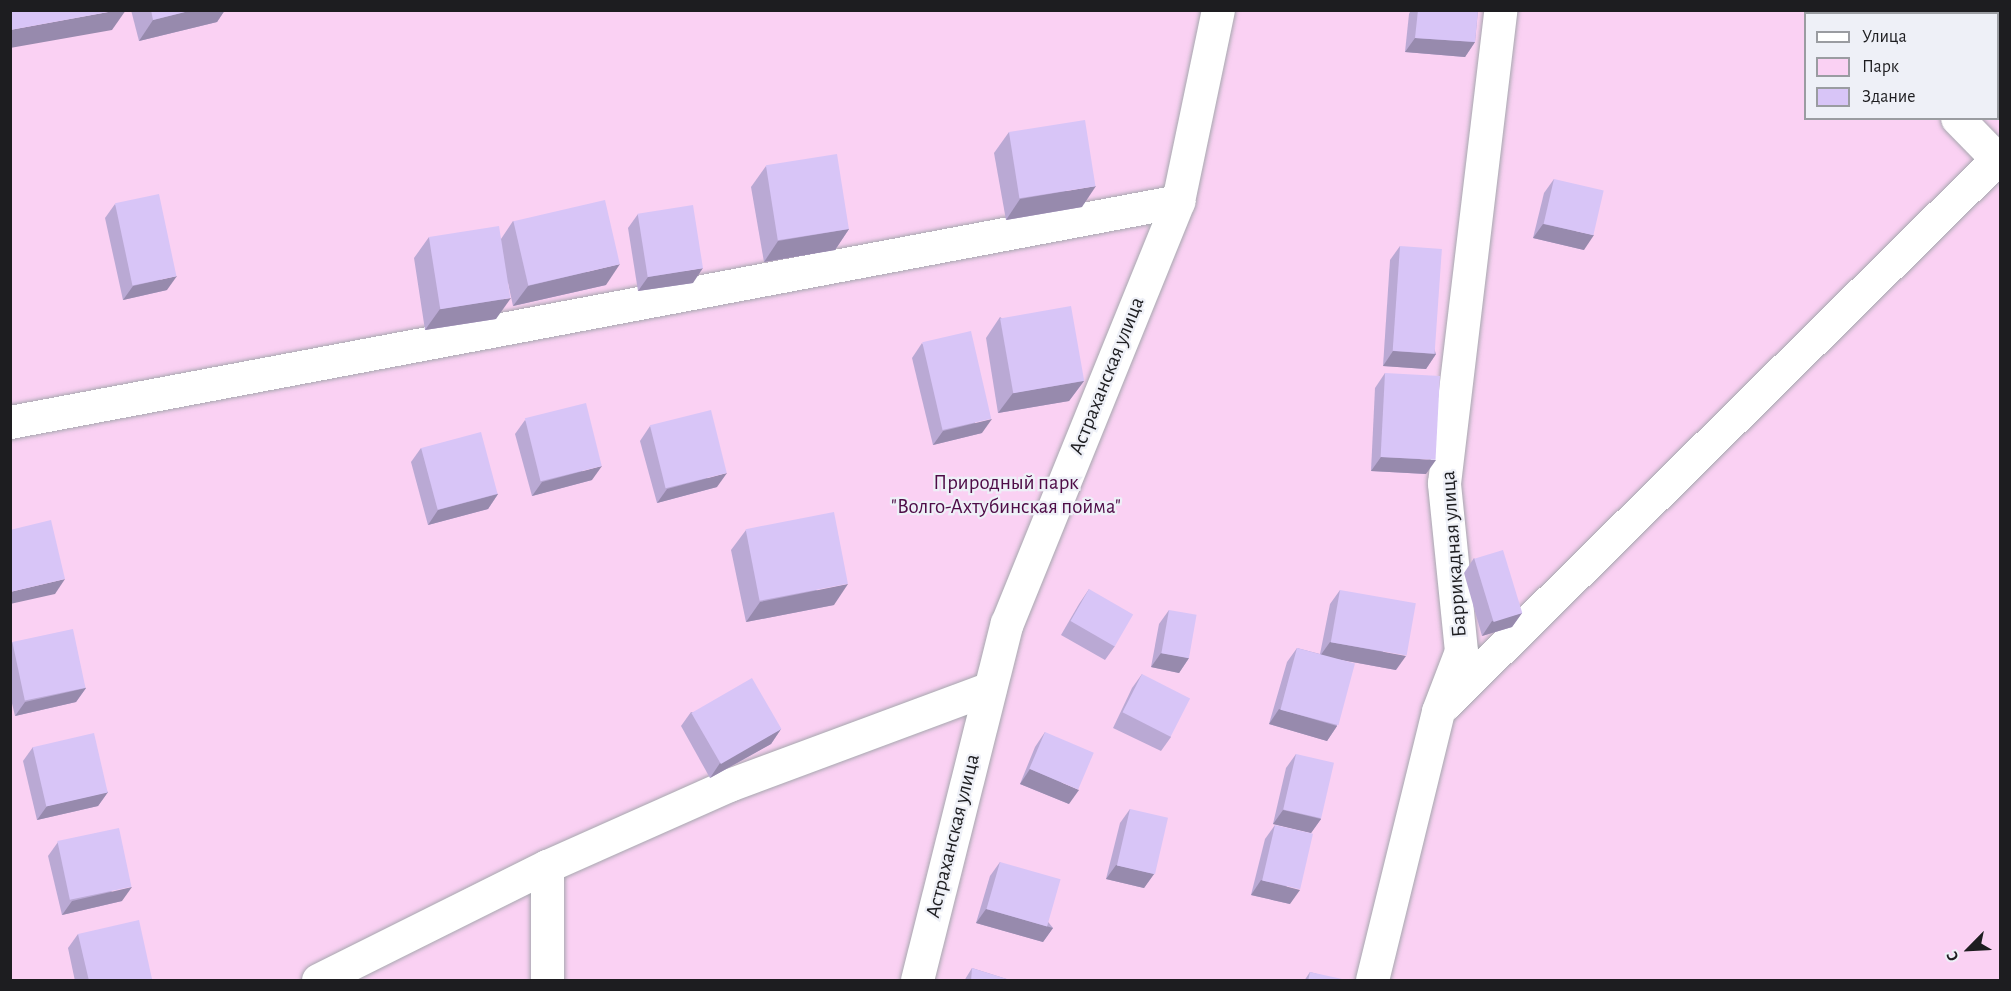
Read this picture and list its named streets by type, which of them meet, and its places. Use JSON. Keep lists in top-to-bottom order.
{
  "streets": {
    "street": ["Астраханская улица", "Баррикадная улица"]
  },
  "parks": ["Природный парк \"Волго-Ахтубинская пойма\""],
  "legend": ["Улица", "Парк", "Здание"],
  "north": "bottom left"
}
